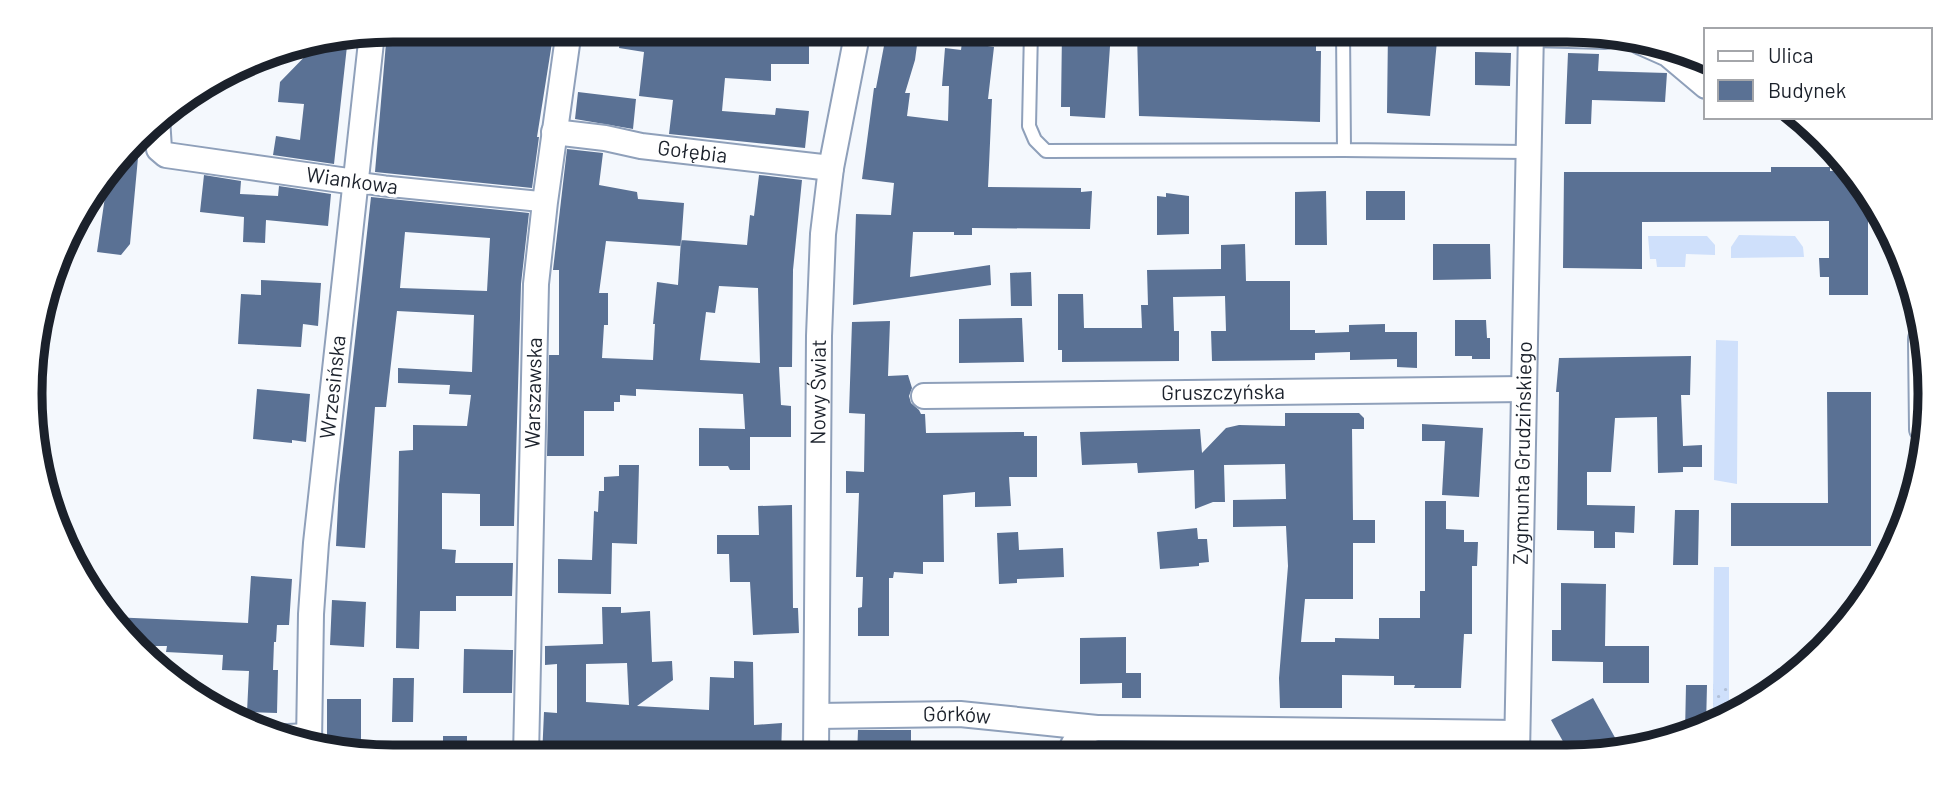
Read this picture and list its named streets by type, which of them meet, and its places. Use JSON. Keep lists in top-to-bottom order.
{
  "streets": {
    "street": [
      "Gołębia",
      "Wiankowa",
      "Wrzesińska",
      "Nowy Świat",
      "Warszawska",
      "Gruszczyńska",
      "Zygmunta Grudzińskiego",
      "Górków"
    ]
  },
  "crossings": [
    ["Gołębia", "Nowy Świat"],
    ["Gołębia", "Warszawska"],
    ["Wiankowa", "Wrzesińska"],
    ["Wiankowa", "Warszawska"],
    ["Nowy Świat", "Górków"],
    ["Gruszczyńska", "Zygmunta Grudzińskiego"],
    ["Zygmunta Grudzińskiego", "Górków"]
  ],
  "legend": ["Ulica", "Budynek"]
}
